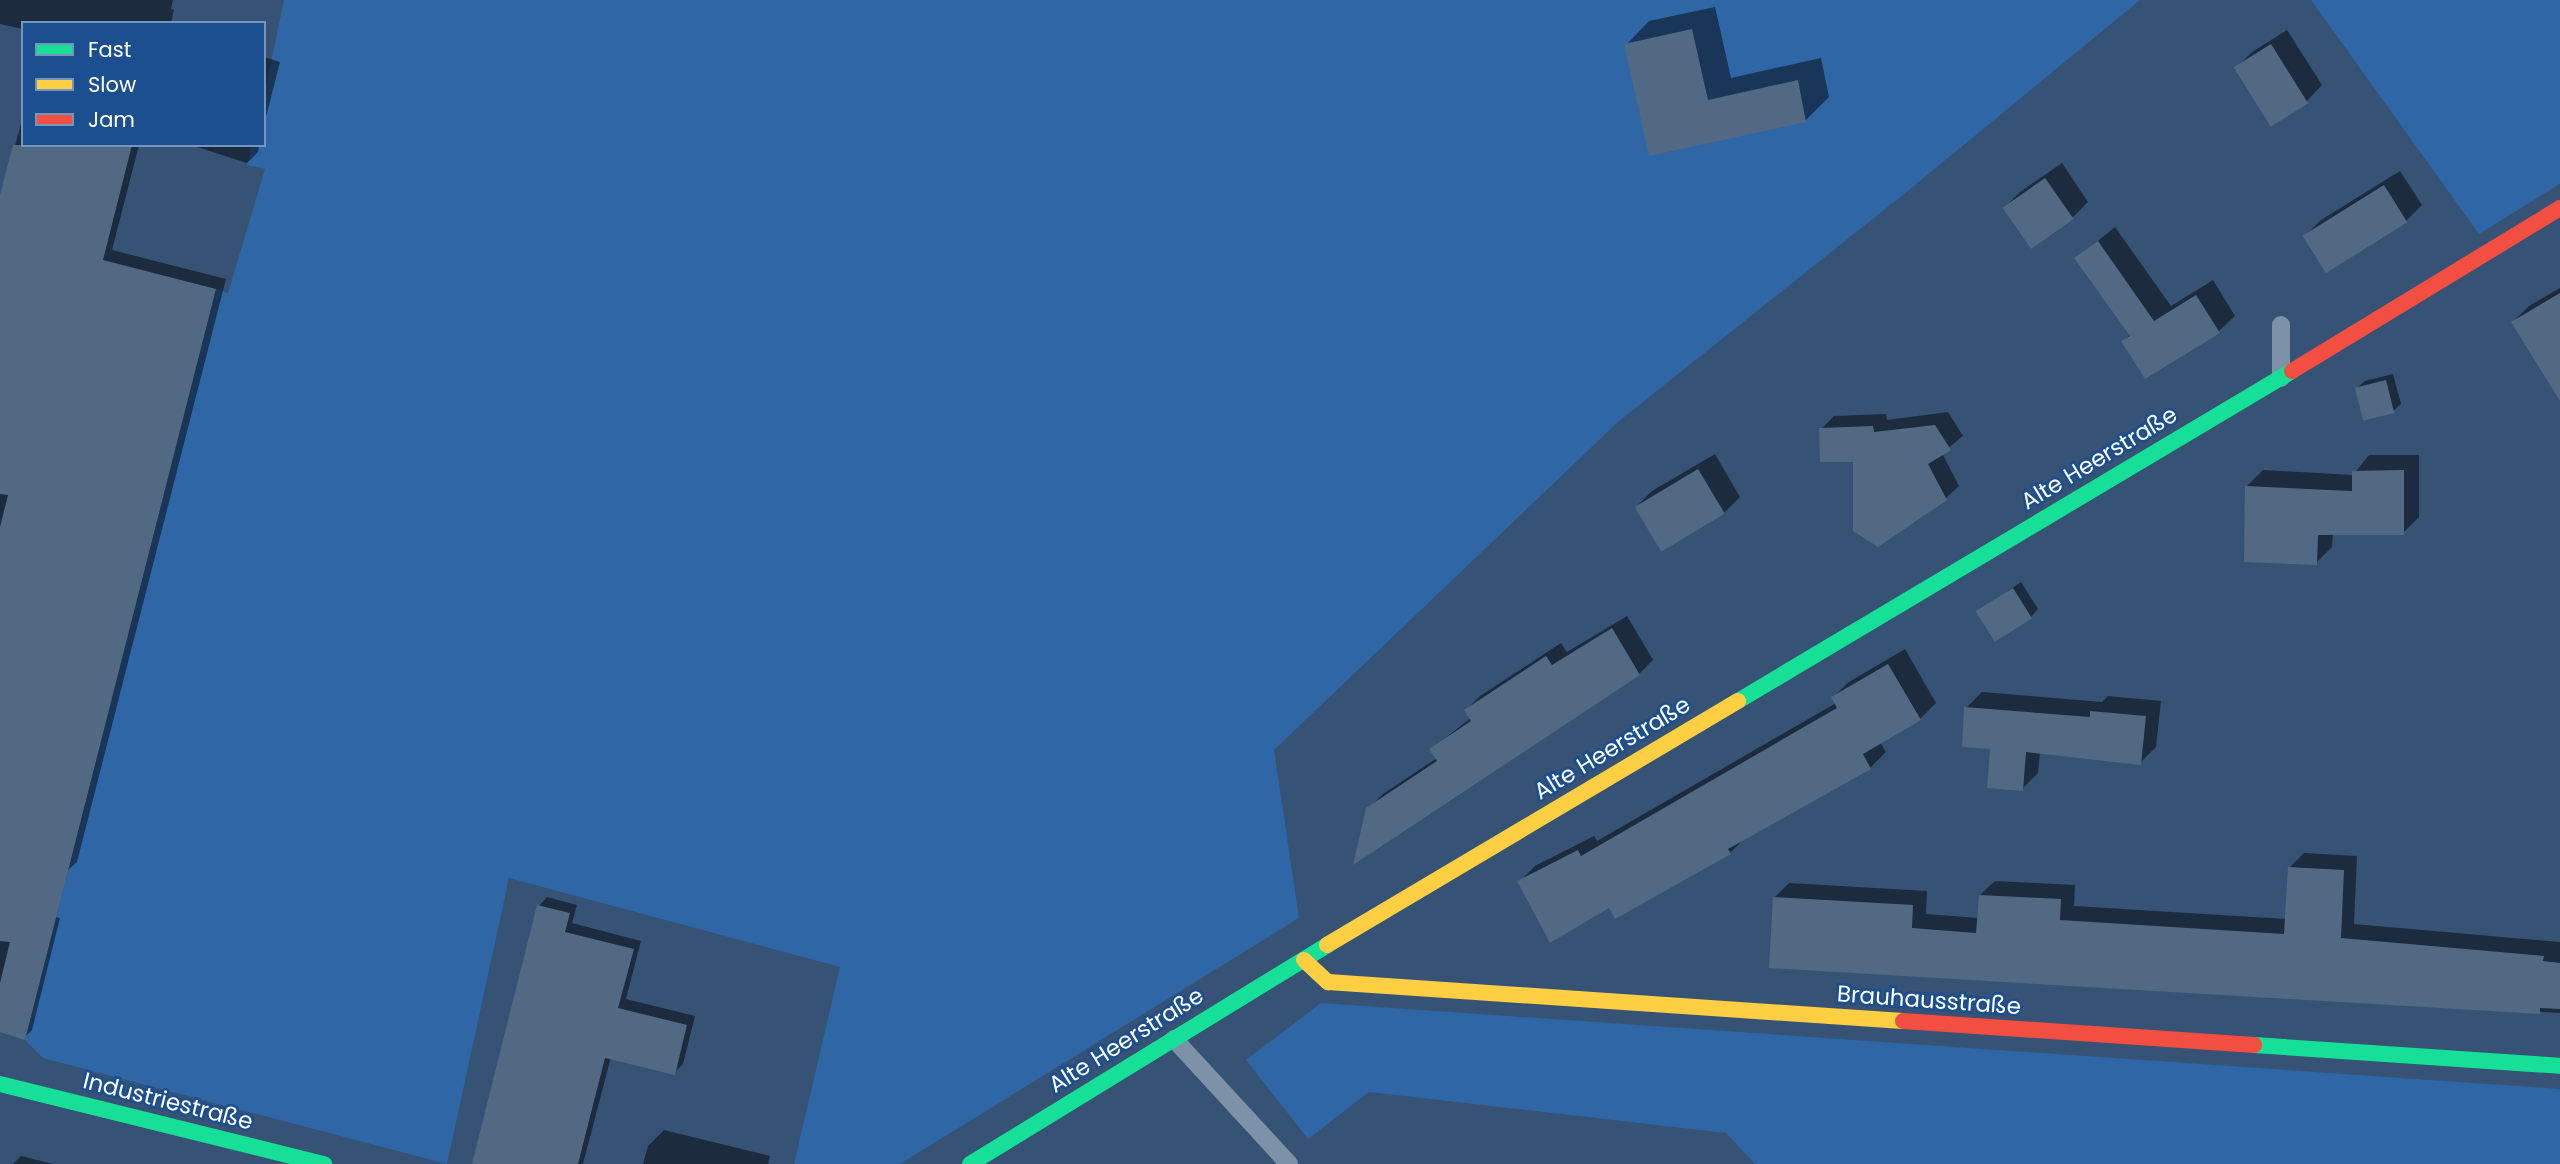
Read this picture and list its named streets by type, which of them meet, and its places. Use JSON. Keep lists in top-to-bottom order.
{
  "streets": {
    "street": ["Alte Heerstraße", "Brauhausstraße", "Industriestraße"]
  },
  "crossings": [
    ["Alte Heerstraße", "Brauhausstraße"]
  ],
  "legend": ["Fast", "Slow", "Jam"]
}
